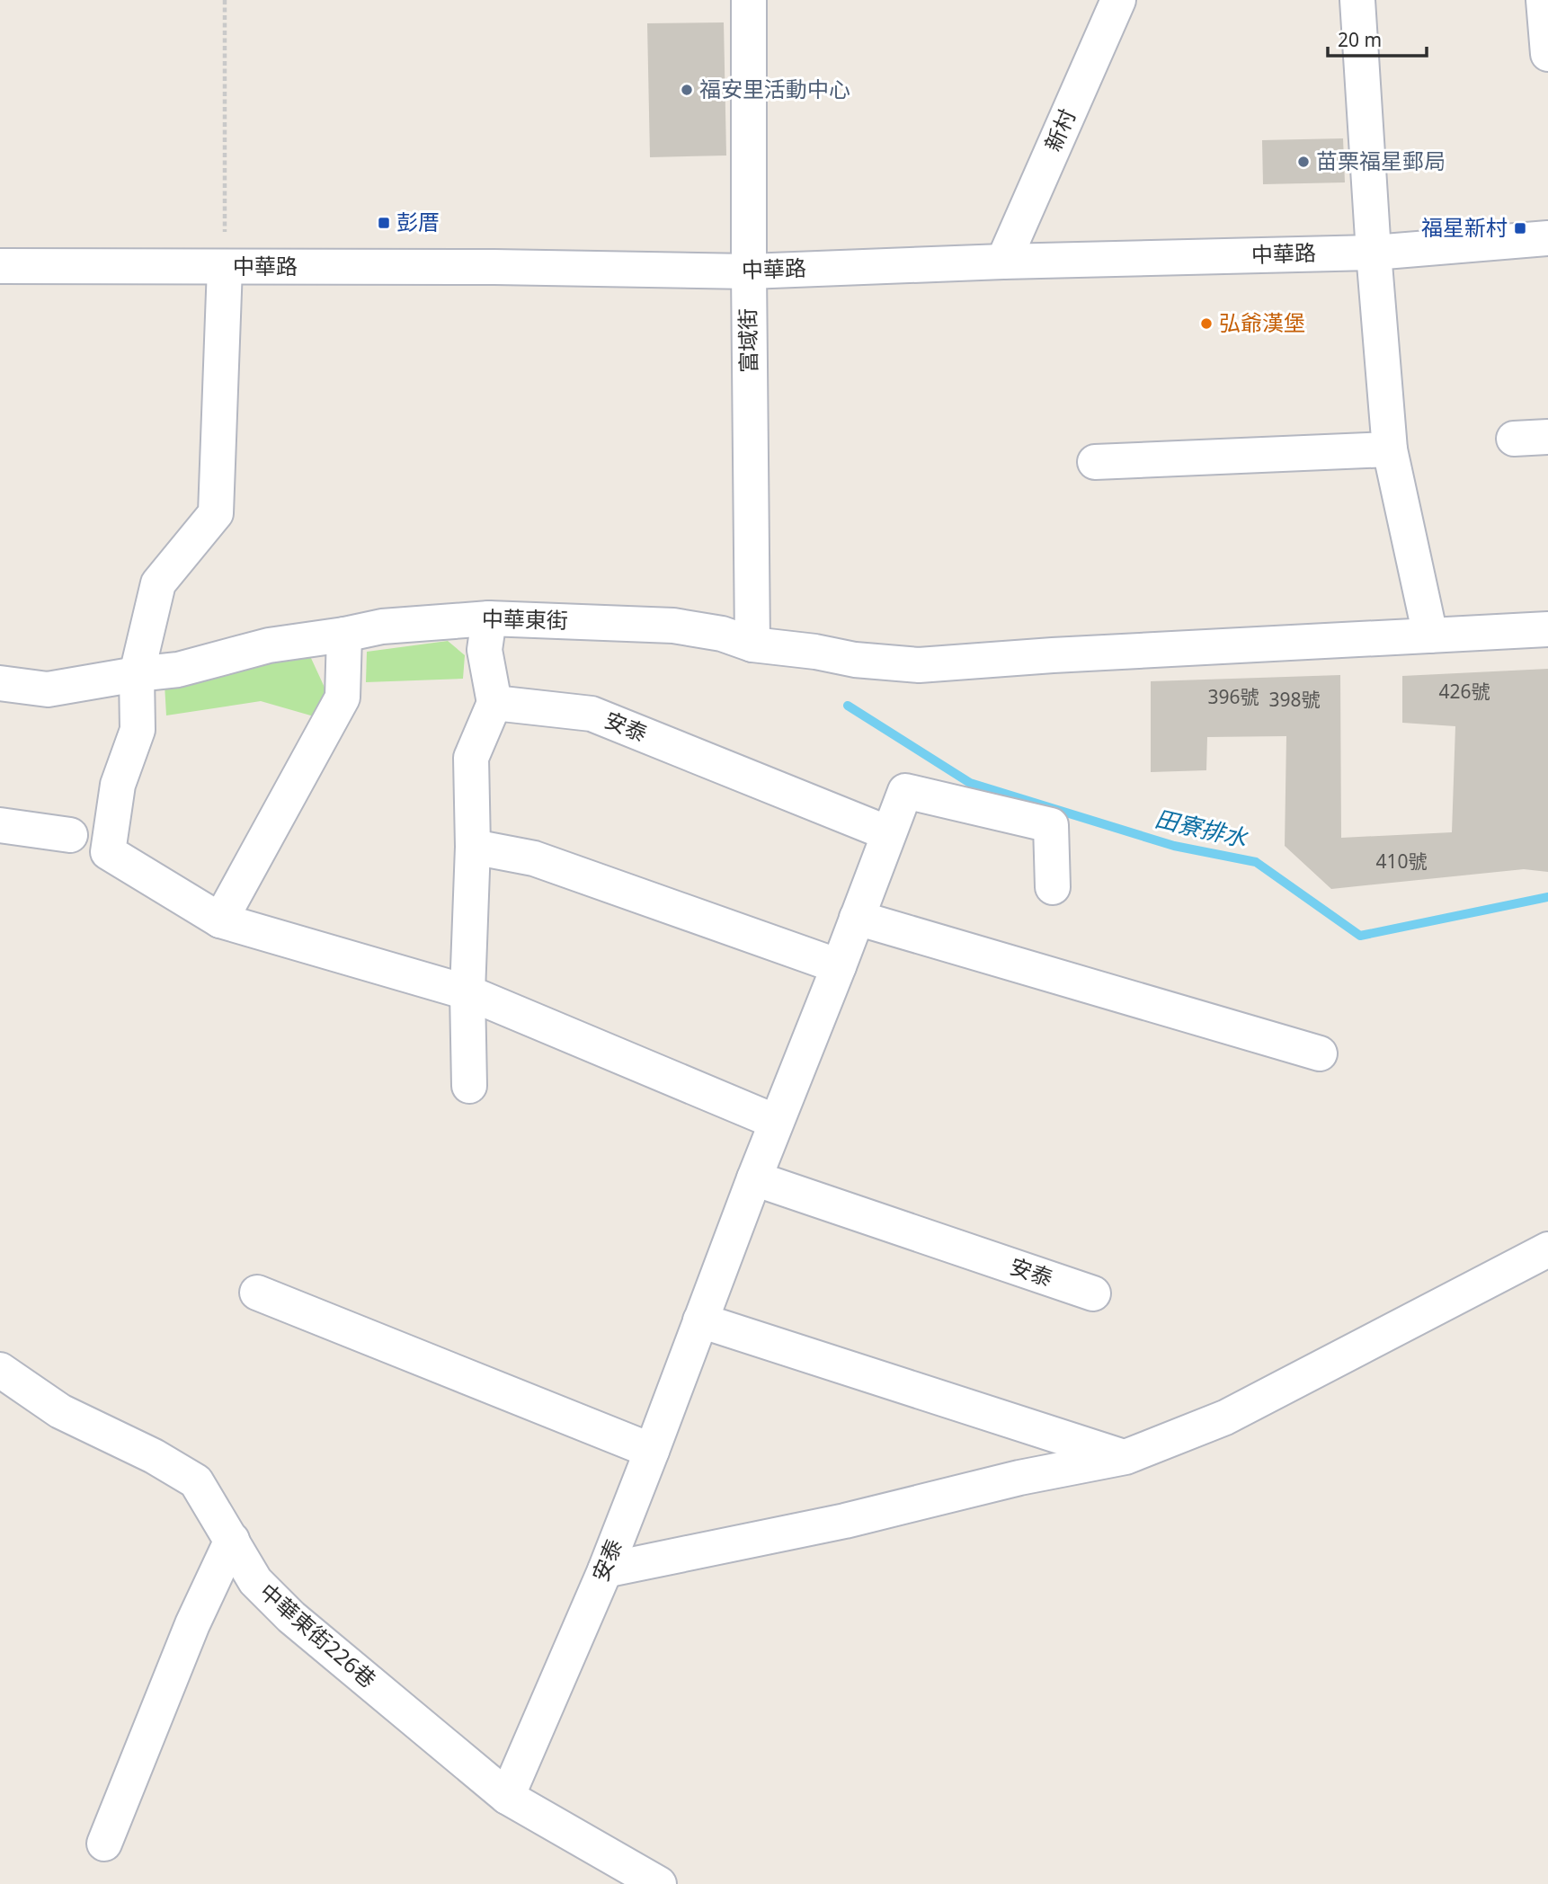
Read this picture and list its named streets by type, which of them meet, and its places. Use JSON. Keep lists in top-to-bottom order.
{
  "streets": {
    "street": [
      "新村",
      "中華路",
      "富域街",
      "中華東街",
      "安泰",
      "中華東街226巷"
    ]
  },
  "crossings": [
    ["新村", "中華路"],
    ["中華路", "富域街"],
    ["富域街", "中華東街"],
    ["安泰", "中華東街226巷"]
  ],
  "water": ["田寮排水"],
  "places": {
    "other": ["福安里活動中心", "苗栗福星郵局", "弘爺漢堡"],
    "transit": ["彭厝", "福星新村"]
  },
  "house_numbers": [
    "426號",
    "396號",
    "398號",
    "410號"
  ],
  "scale_bar": "20 m"
}
